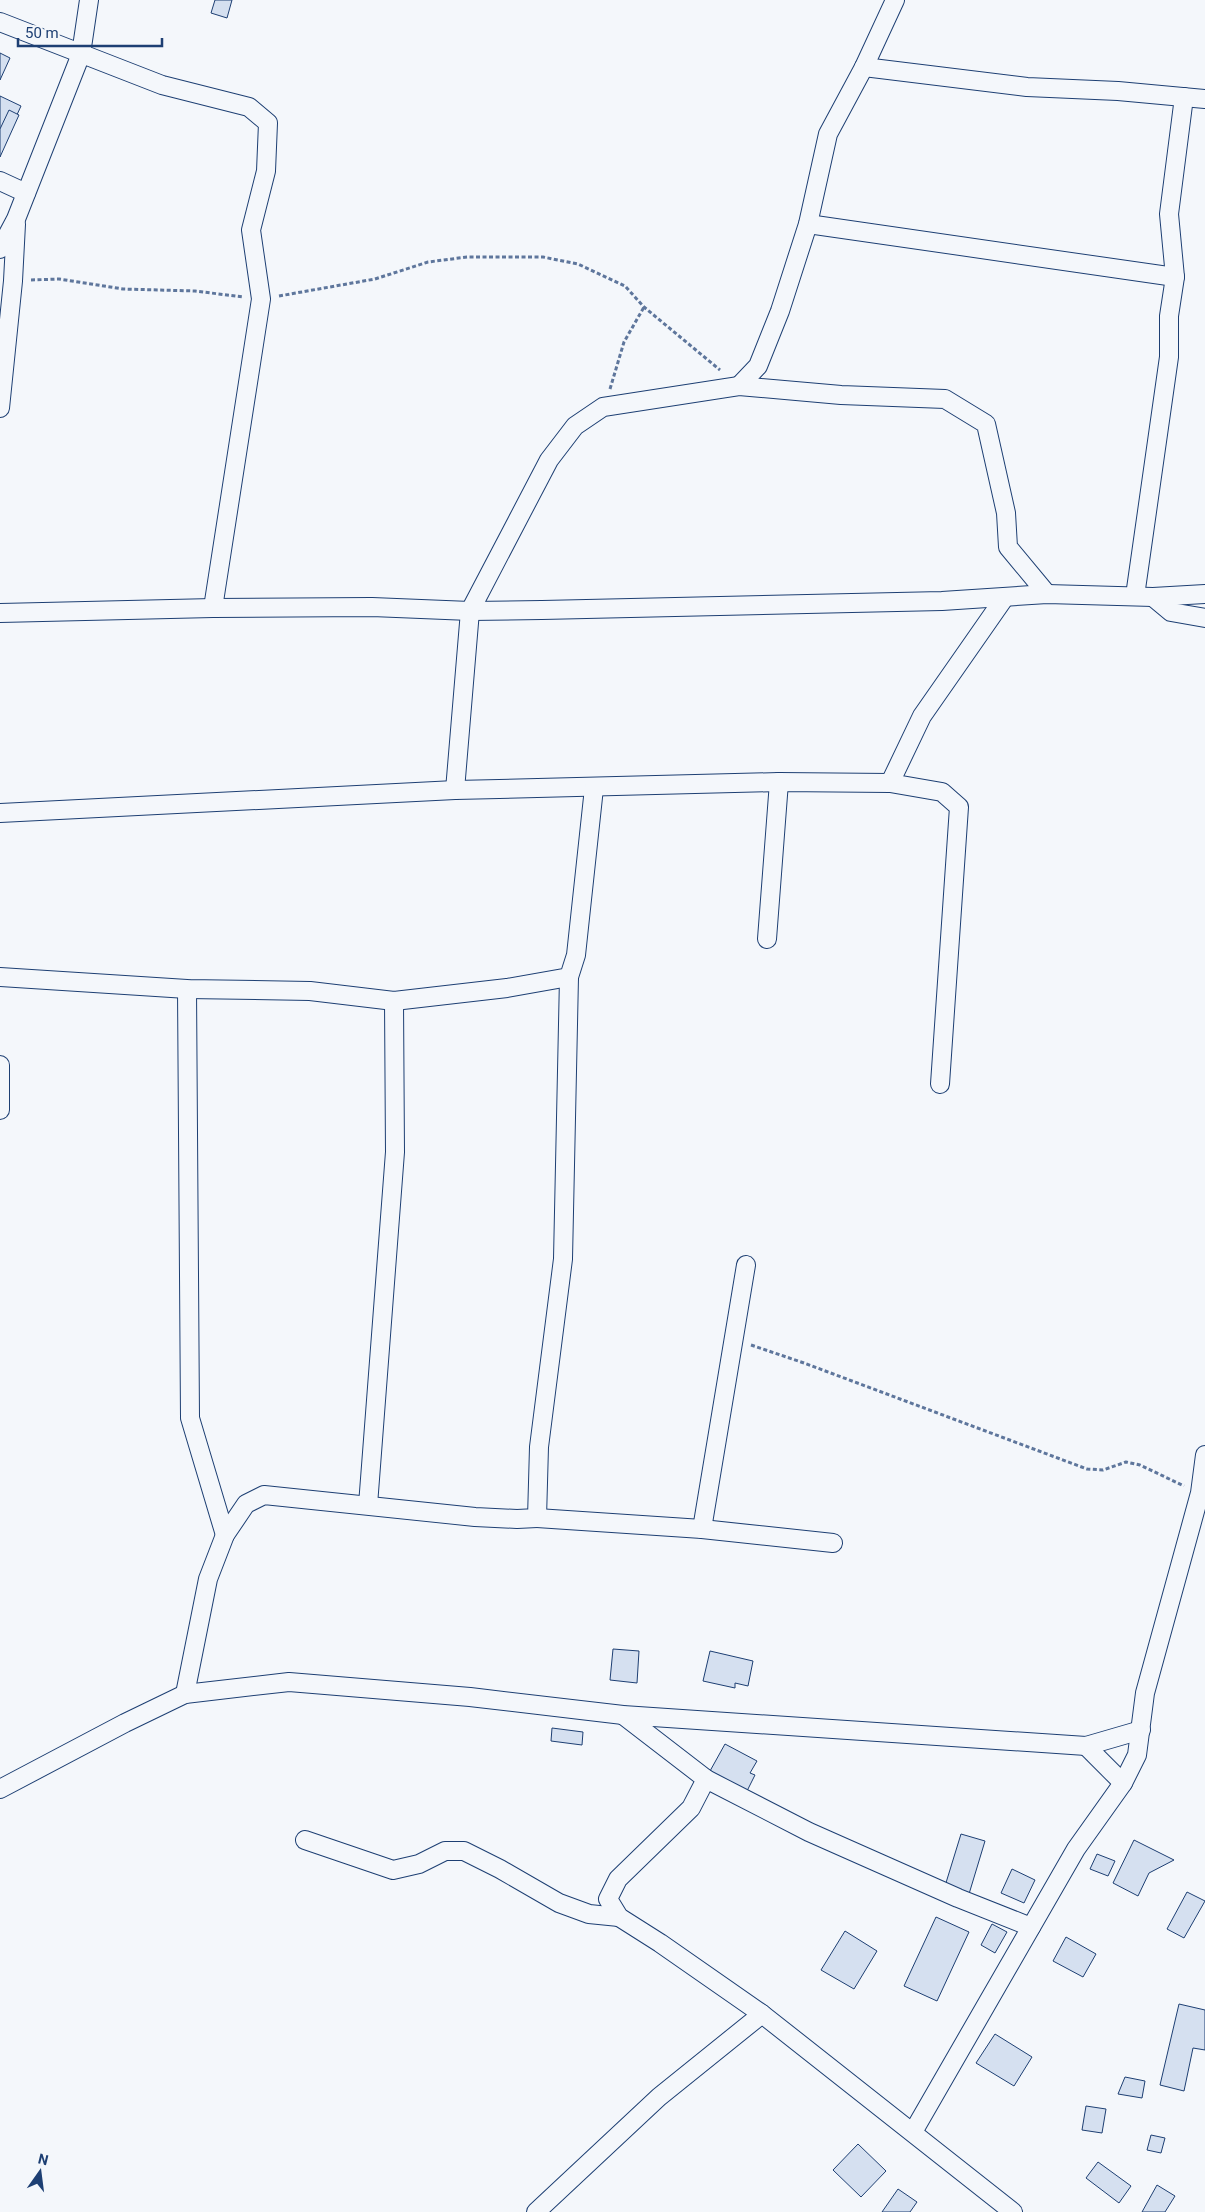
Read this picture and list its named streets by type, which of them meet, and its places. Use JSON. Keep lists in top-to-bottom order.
{
  "scale_bar": "50 m",
  "north": "top"
}
